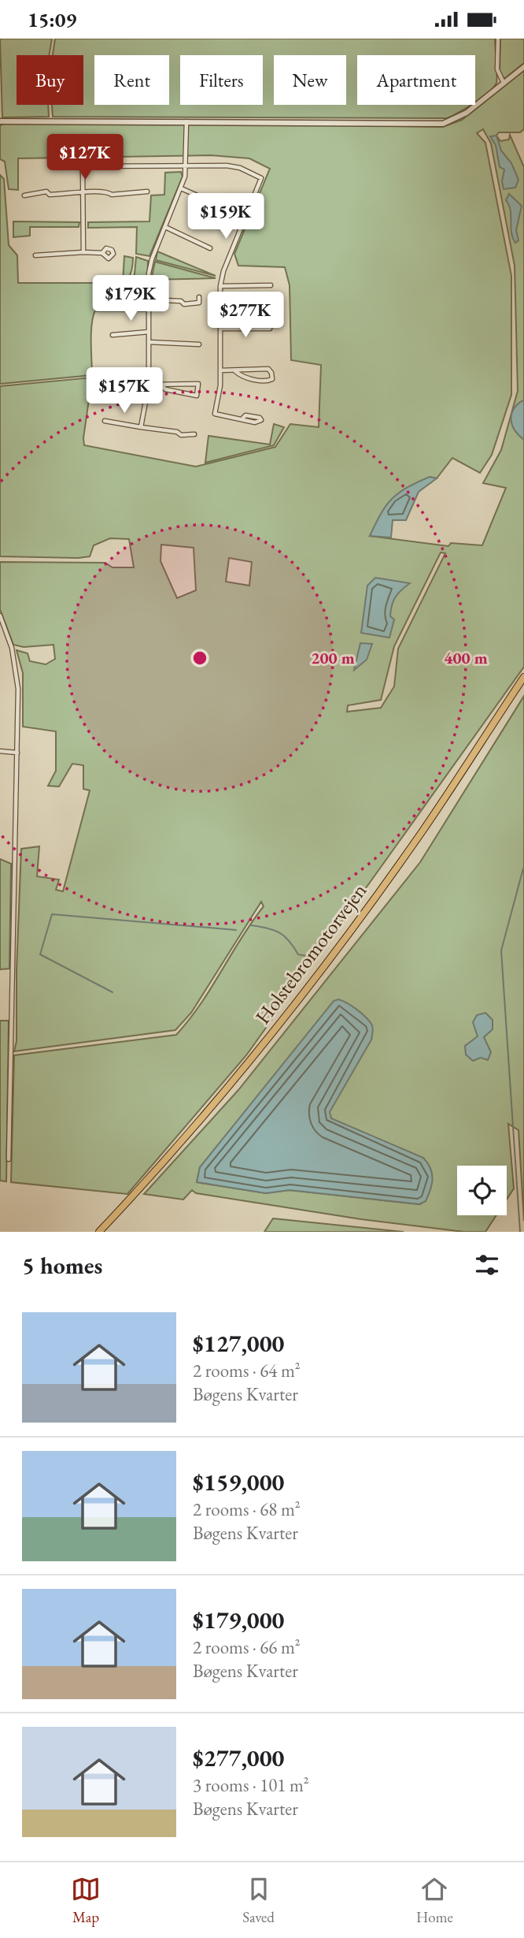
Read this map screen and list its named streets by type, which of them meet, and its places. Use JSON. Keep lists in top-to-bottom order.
{
  "streets": {
    "highway": ["Holstebromotorvejen"]
  },
  "page": {
    "status": "15:09",
    "chip": [
      "Buy",
      "Rent",
      "Filters",
      "New",
      "Apartment"
    ],
    "price": [
      "$127K",
      "$159K",
      "$179K",
      "$277K",
      "$157K"
    ],
    "heading": "5 homes",
    "list": [
      {
        "name": "$127,000",
        "note": "2 rooms · 64 m² · Bøgens Kvarter"
      },
      {
        "name": "$159,000",
        "note": "2 rooms · 68 m² · Bøgens Kvarter"
      },
      {
        "name": "$179,000",
        "note": "2 rooms · 66 m² · Bøgens Kvarter"
      },
      {
        "name": "$277,000",
        "note": "3 rooms · 101 m² · Bøgens Kvarter"
      }
    ],
    "tabs": ["Map", "Saved", "Home"]
  },
  "rings": ["200 m", "400 m"]
}
